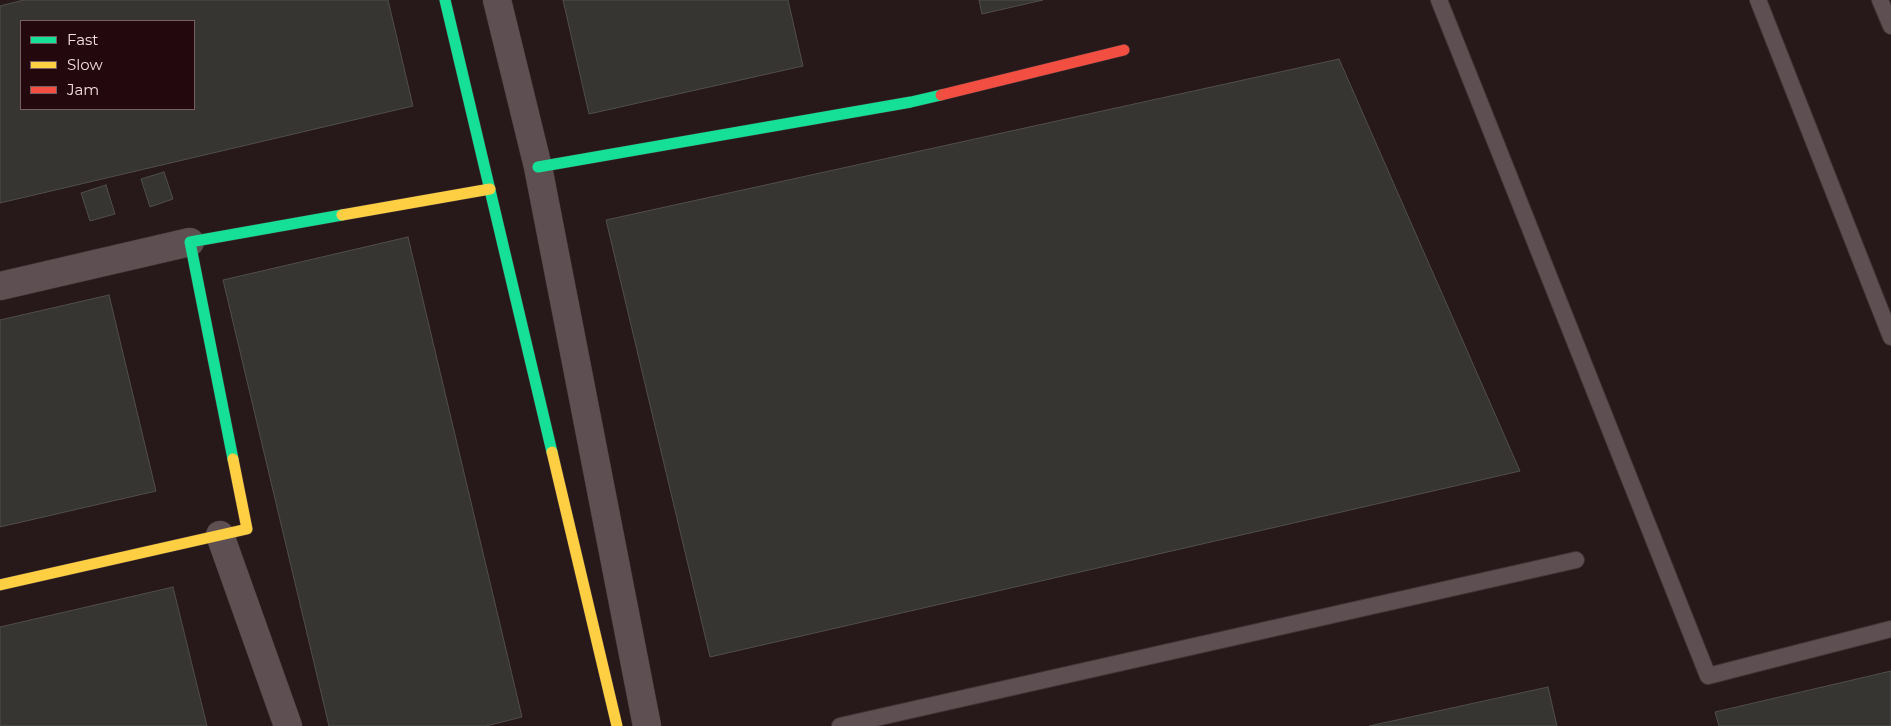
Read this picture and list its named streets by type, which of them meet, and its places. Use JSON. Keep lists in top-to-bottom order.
{
  "legend": ["Fast", "Slow", "Jam"]
}
